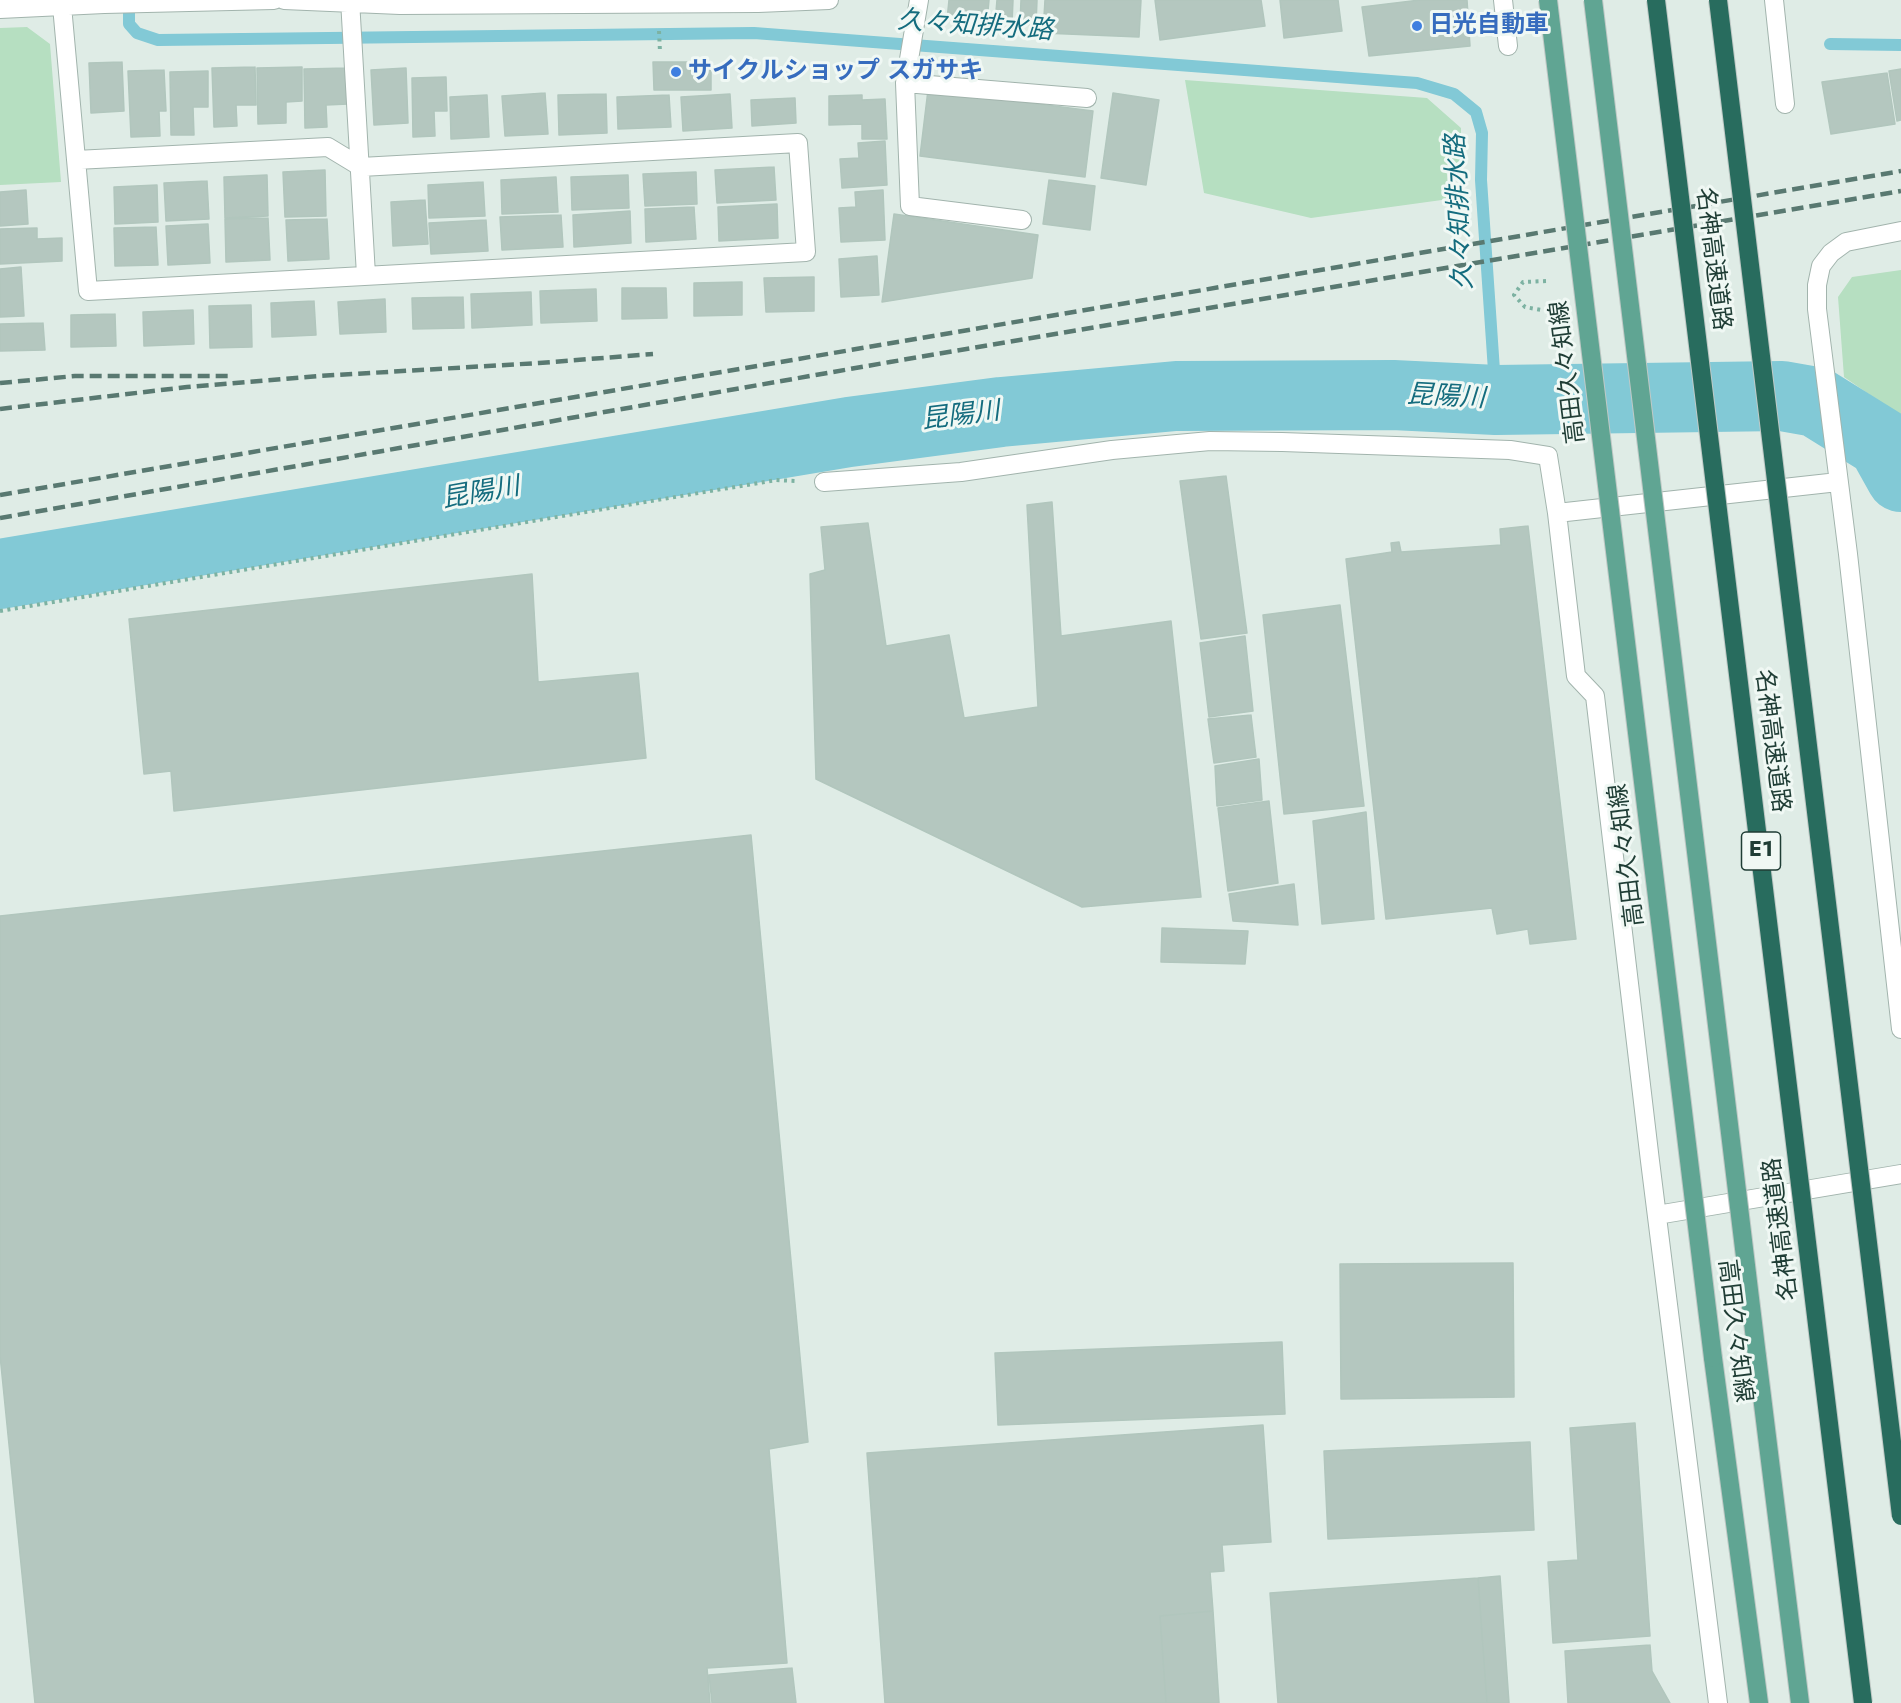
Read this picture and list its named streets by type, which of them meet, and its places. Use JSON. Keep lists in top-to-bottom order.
{
  "streets": {
    "highway": ["名神高速道路", "E1"],
    "main road": ["高田久々知線"]
  },
  "water": ["久々知排水路", "昆陽川"],
  "places": ["日光自動車", "サイクルショップ スガサキ"]
}
